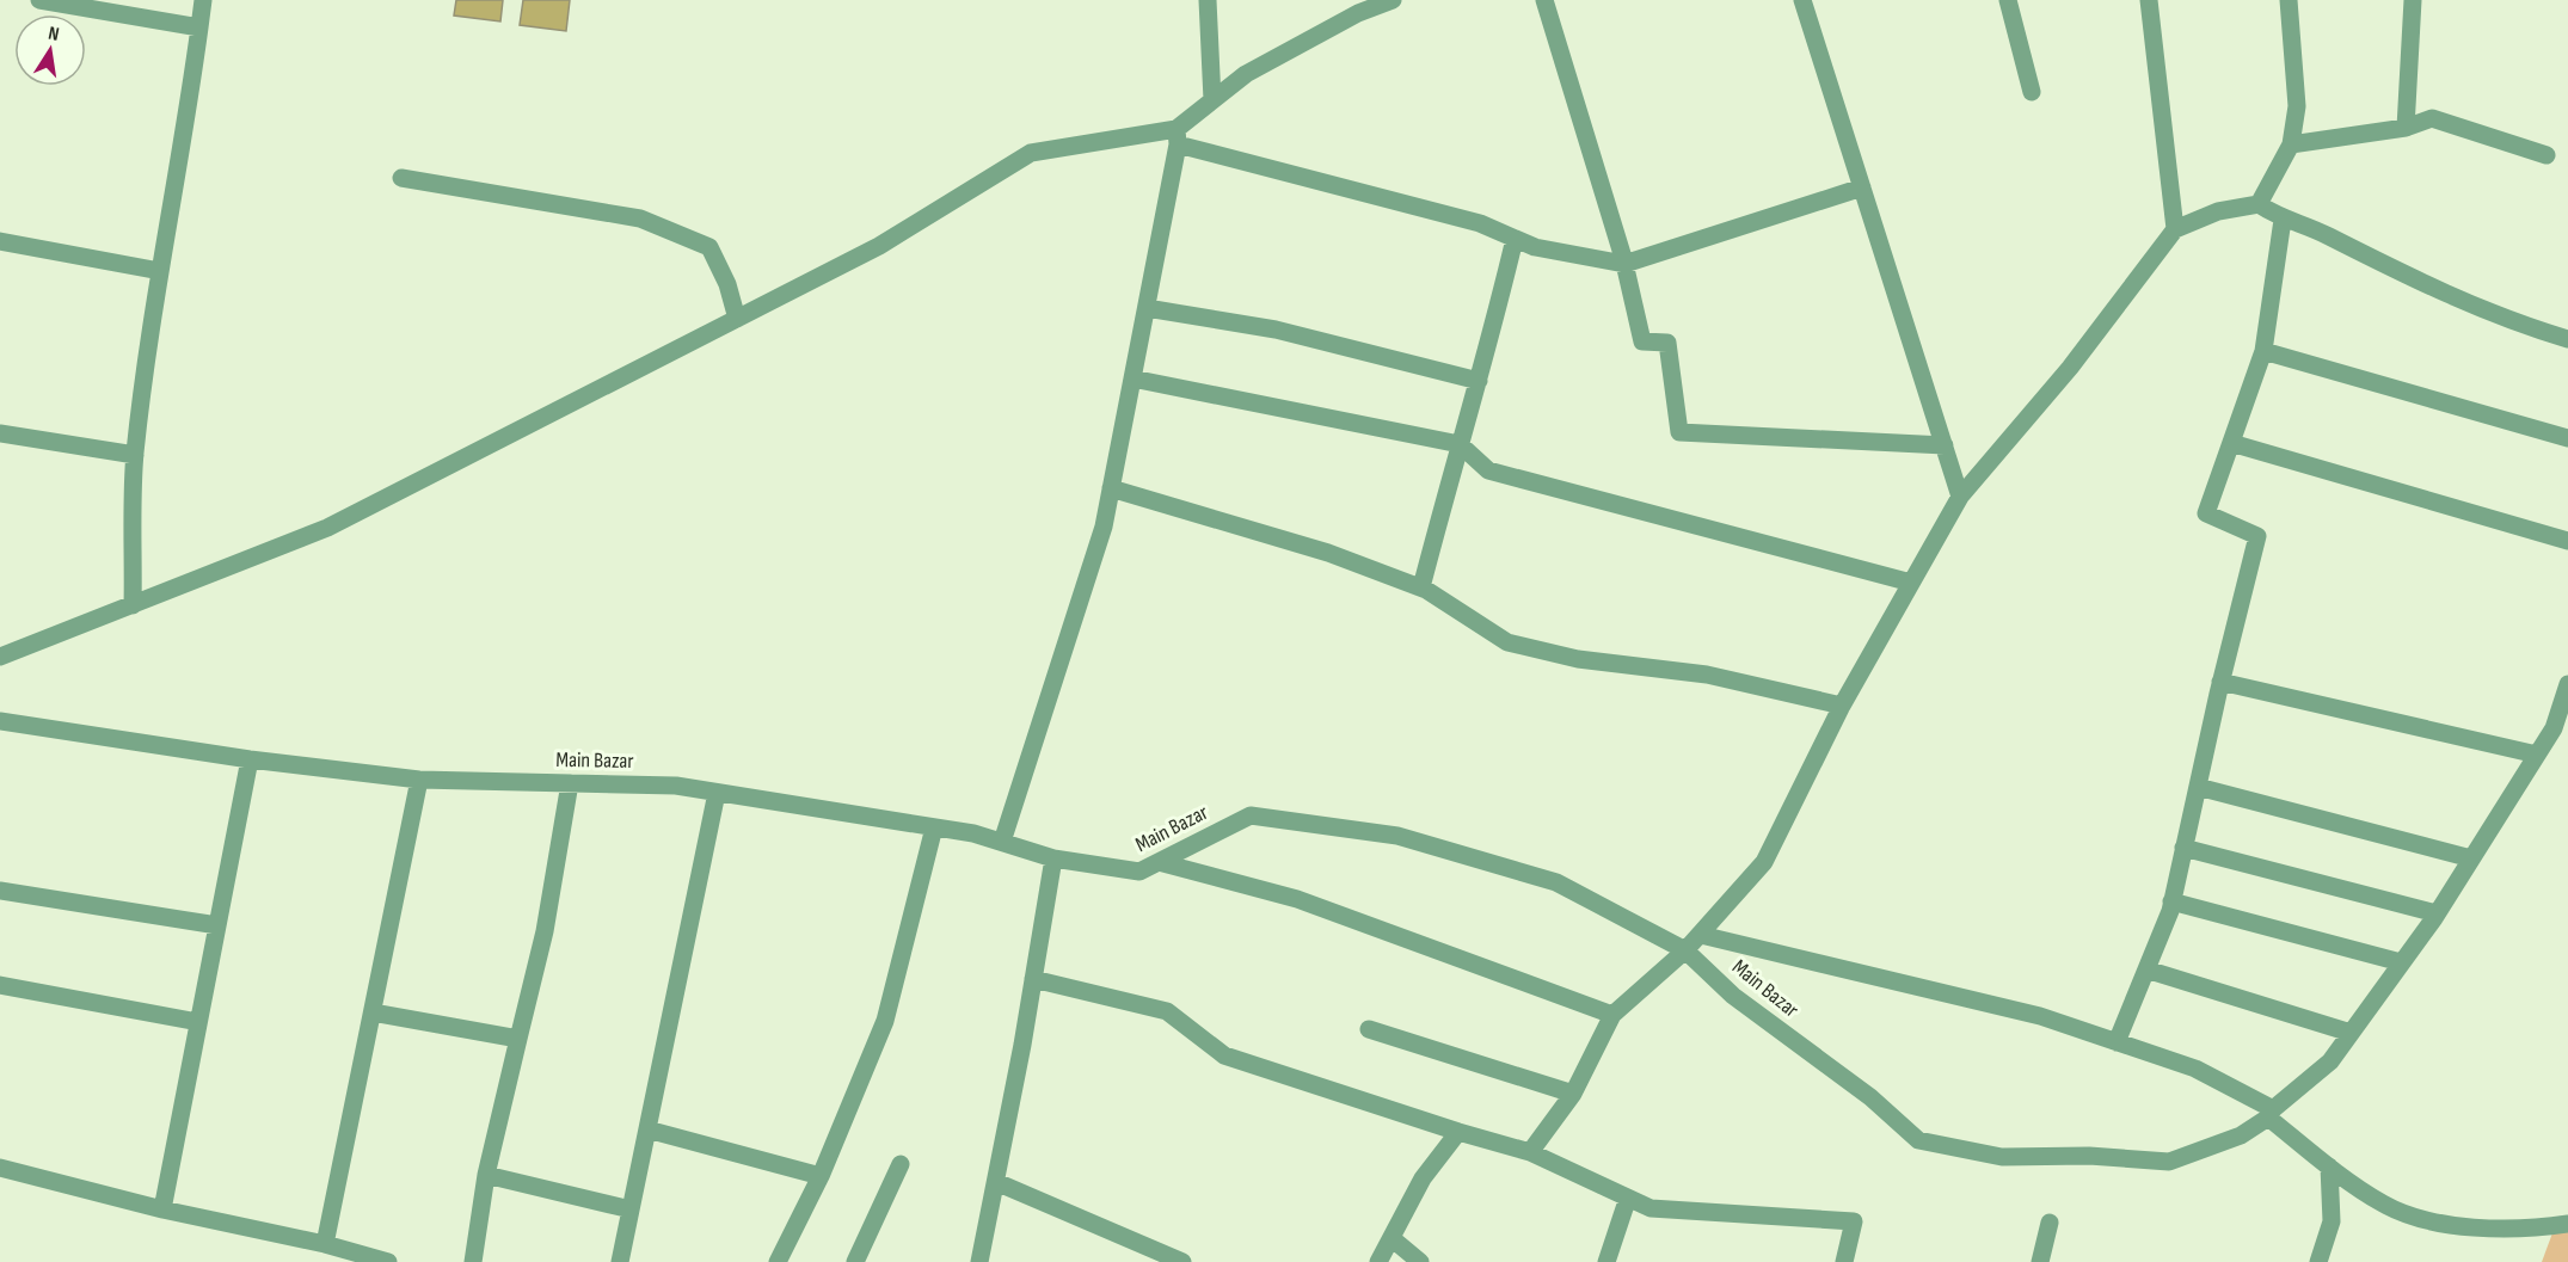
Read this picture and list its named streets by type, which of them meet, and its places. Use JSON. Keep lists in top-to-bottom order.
{
  "streets": {
    "street": ["Main Bazar"]
  },
  "north": "top"
}
